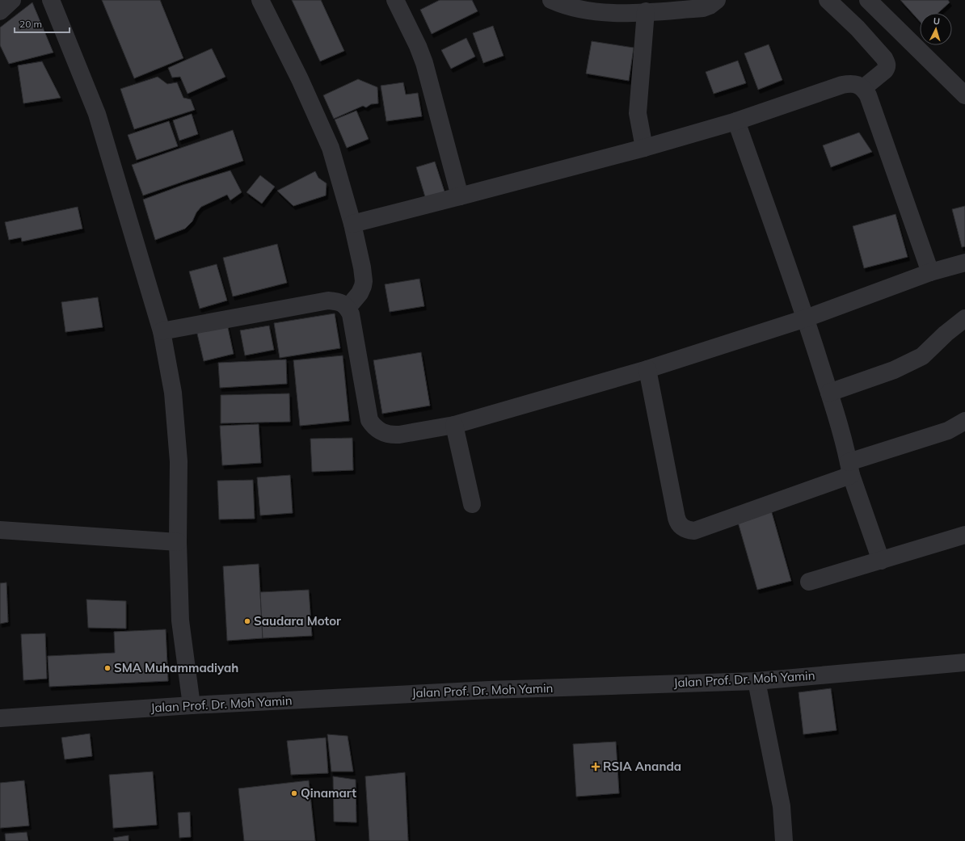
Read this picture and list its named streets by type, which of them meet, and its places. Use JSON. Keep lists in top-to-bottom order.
{
  "streets": {
    "street": ["Jalan Prof. Dr. Moh Yamin"]
  },
  "places": {
    "other": ["Saudara Motor", "SMA Muhammadiyah", "Qinamart"],
    "health": ["RSIA Ananda"]
  },
  "scale_bar": "20 m",
  "north": "top"
}
